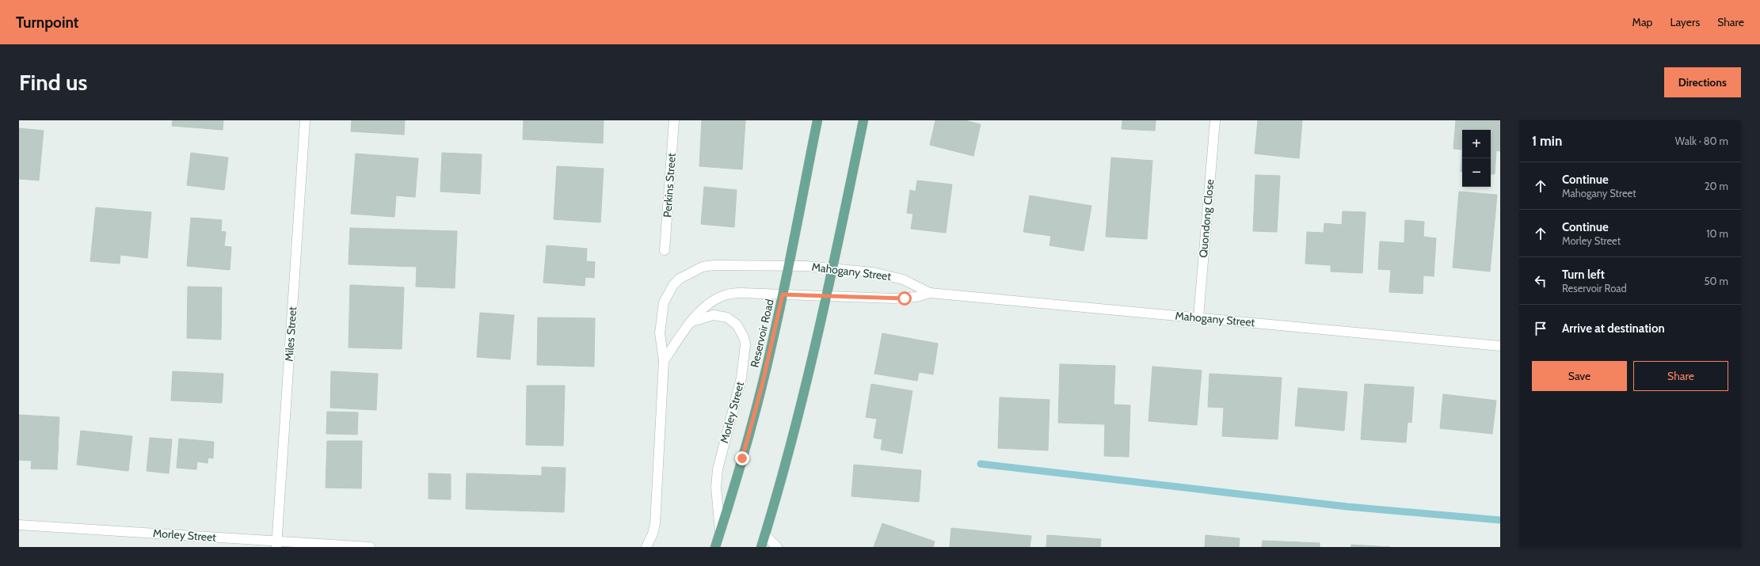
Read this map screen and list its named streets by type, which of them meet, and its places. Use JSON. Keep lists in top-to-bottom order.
{
  "streets": {
    "main road": ["Reservoir Road"],
    "street": [
      "Perkins Street",
      "Quondong Close",
      "Mahogany Street",
      "Miles Street",
      "Morley Street"
    ]
  },
  "crossings": [
    ["Quondong Close", "Mahogany Street"],
    ["Mahogany Street", "Reservoir Road"],
    ["Reservoir Road", "Morley Street"],
    ["Miles Street", "Morley Street"]
  ],
  "page": {
    "header": "Turnpoint",
    "nav": ["Map", "Layers", "Share"],
    "buttons": [
      "Directions",
      ["Save", "Share"]
    ],
    "title": "Find us",
    "heading": ["1 min", "Walk · 80 m"],
    "map_buttons": ["+", "−"],
    "list": [
      ["Continue", "Mahogany Street", "20 m"],
      ["Continue", "Morley Street", "10 m"],
      ["Turn left", "Reservoir Road", "50 m"],
      "Arrive at destination"
    ]
  }
}
